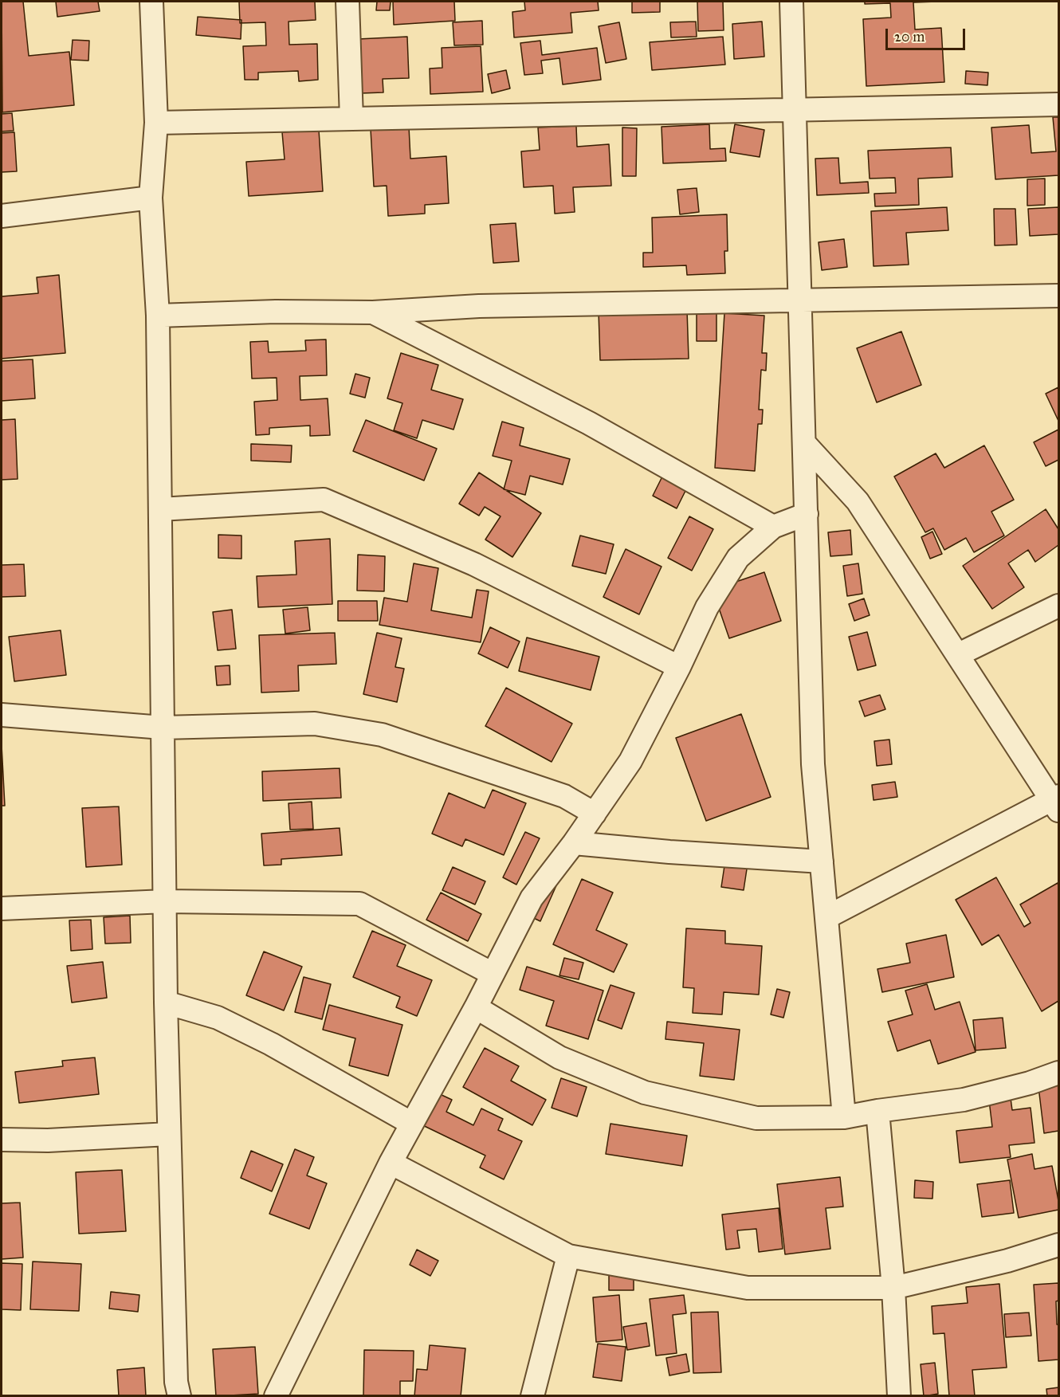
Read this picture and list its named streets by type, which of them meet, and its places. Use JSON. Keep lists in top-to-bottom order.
{
  "scale_bar": "20 m"
}
